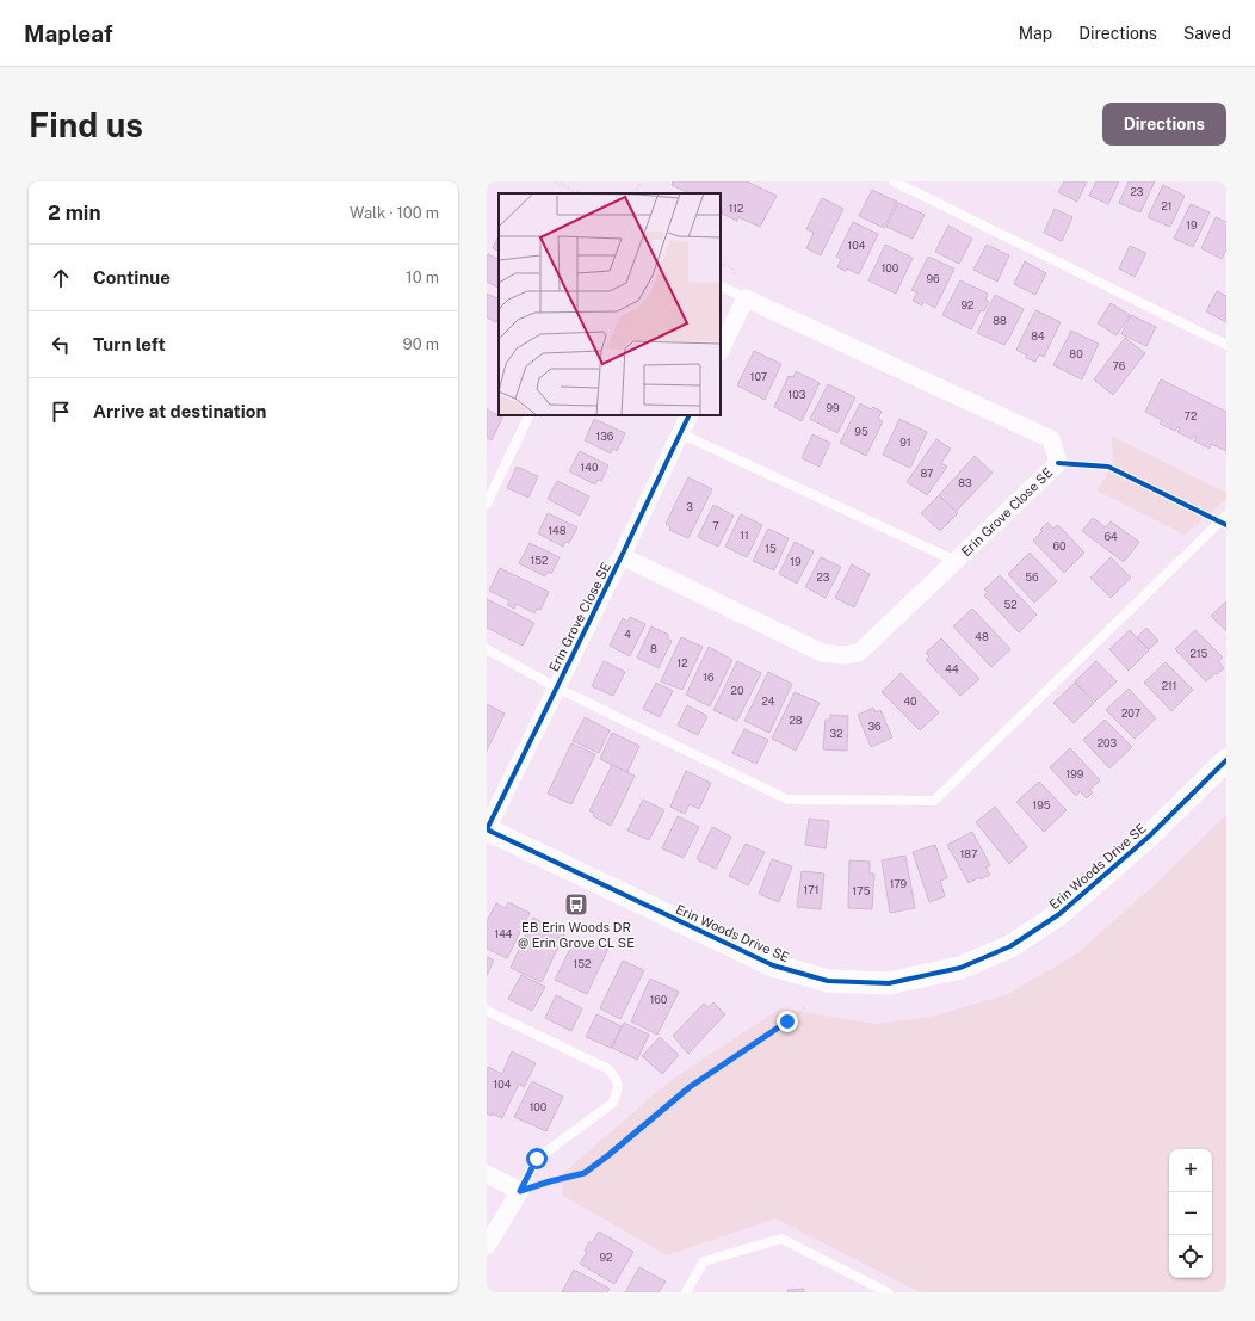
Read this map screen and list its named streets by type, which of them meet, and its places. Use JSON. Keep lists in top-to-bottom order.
{
  "streets": {
    "street": ["Erin Grove Close SE", "Erin Woods Drive SE"]
  },
  "crossings": [
    ["Erin Grove Close SE", "Erin Woods Drive SE"]
  ],
  "places": {
    "bus stop": ["EB Erin Woods DR @ Erin Grove CL SE"]
  },
  "house_numbers": [
    "23",
    "21",
    "112",
    "19",
    "104",
    "100",
    "96",
    "92",
    "88",
    "84",
    "80",
    "76",
    "107",
    "103",
    "99",
    "72",
    "95",
    "136",
    "91",
    "140",
    "87",
    "83",
    "3",
    "7",
    "148",
    "11",
    "64",
    "60",
    "15",
    "152",
    "19",
    "23",
    "56",
    "52",
    "4",
    "48",
    "8",
    "215",
    "12",
    "44",
    "16",
    "211",
    "20",
    "24",
    "40",
    "207",
    "28",
    "36",
    "32",
    "203",
    "199",
    "195",
    "187",
    "179",
    "171",
    "175",
    "144",
    "152",
    "160",
    "104",
    "100",
    "92"
  ],
  "page": {
    "header": "Mapleaf",
    "nav": ["Map", "Directions", "Saved"],
    "buttons": "Directions",
    "title": "Find us",
    "heading": ["2 min", "Walk · 100 m"],
    "list": [
      ["Continue", "10 m"],
      ["Turn left", "90 m"],
      "Arrive at destination"
    ],
    "map_buttons": ["+", "−"]
  }
}
